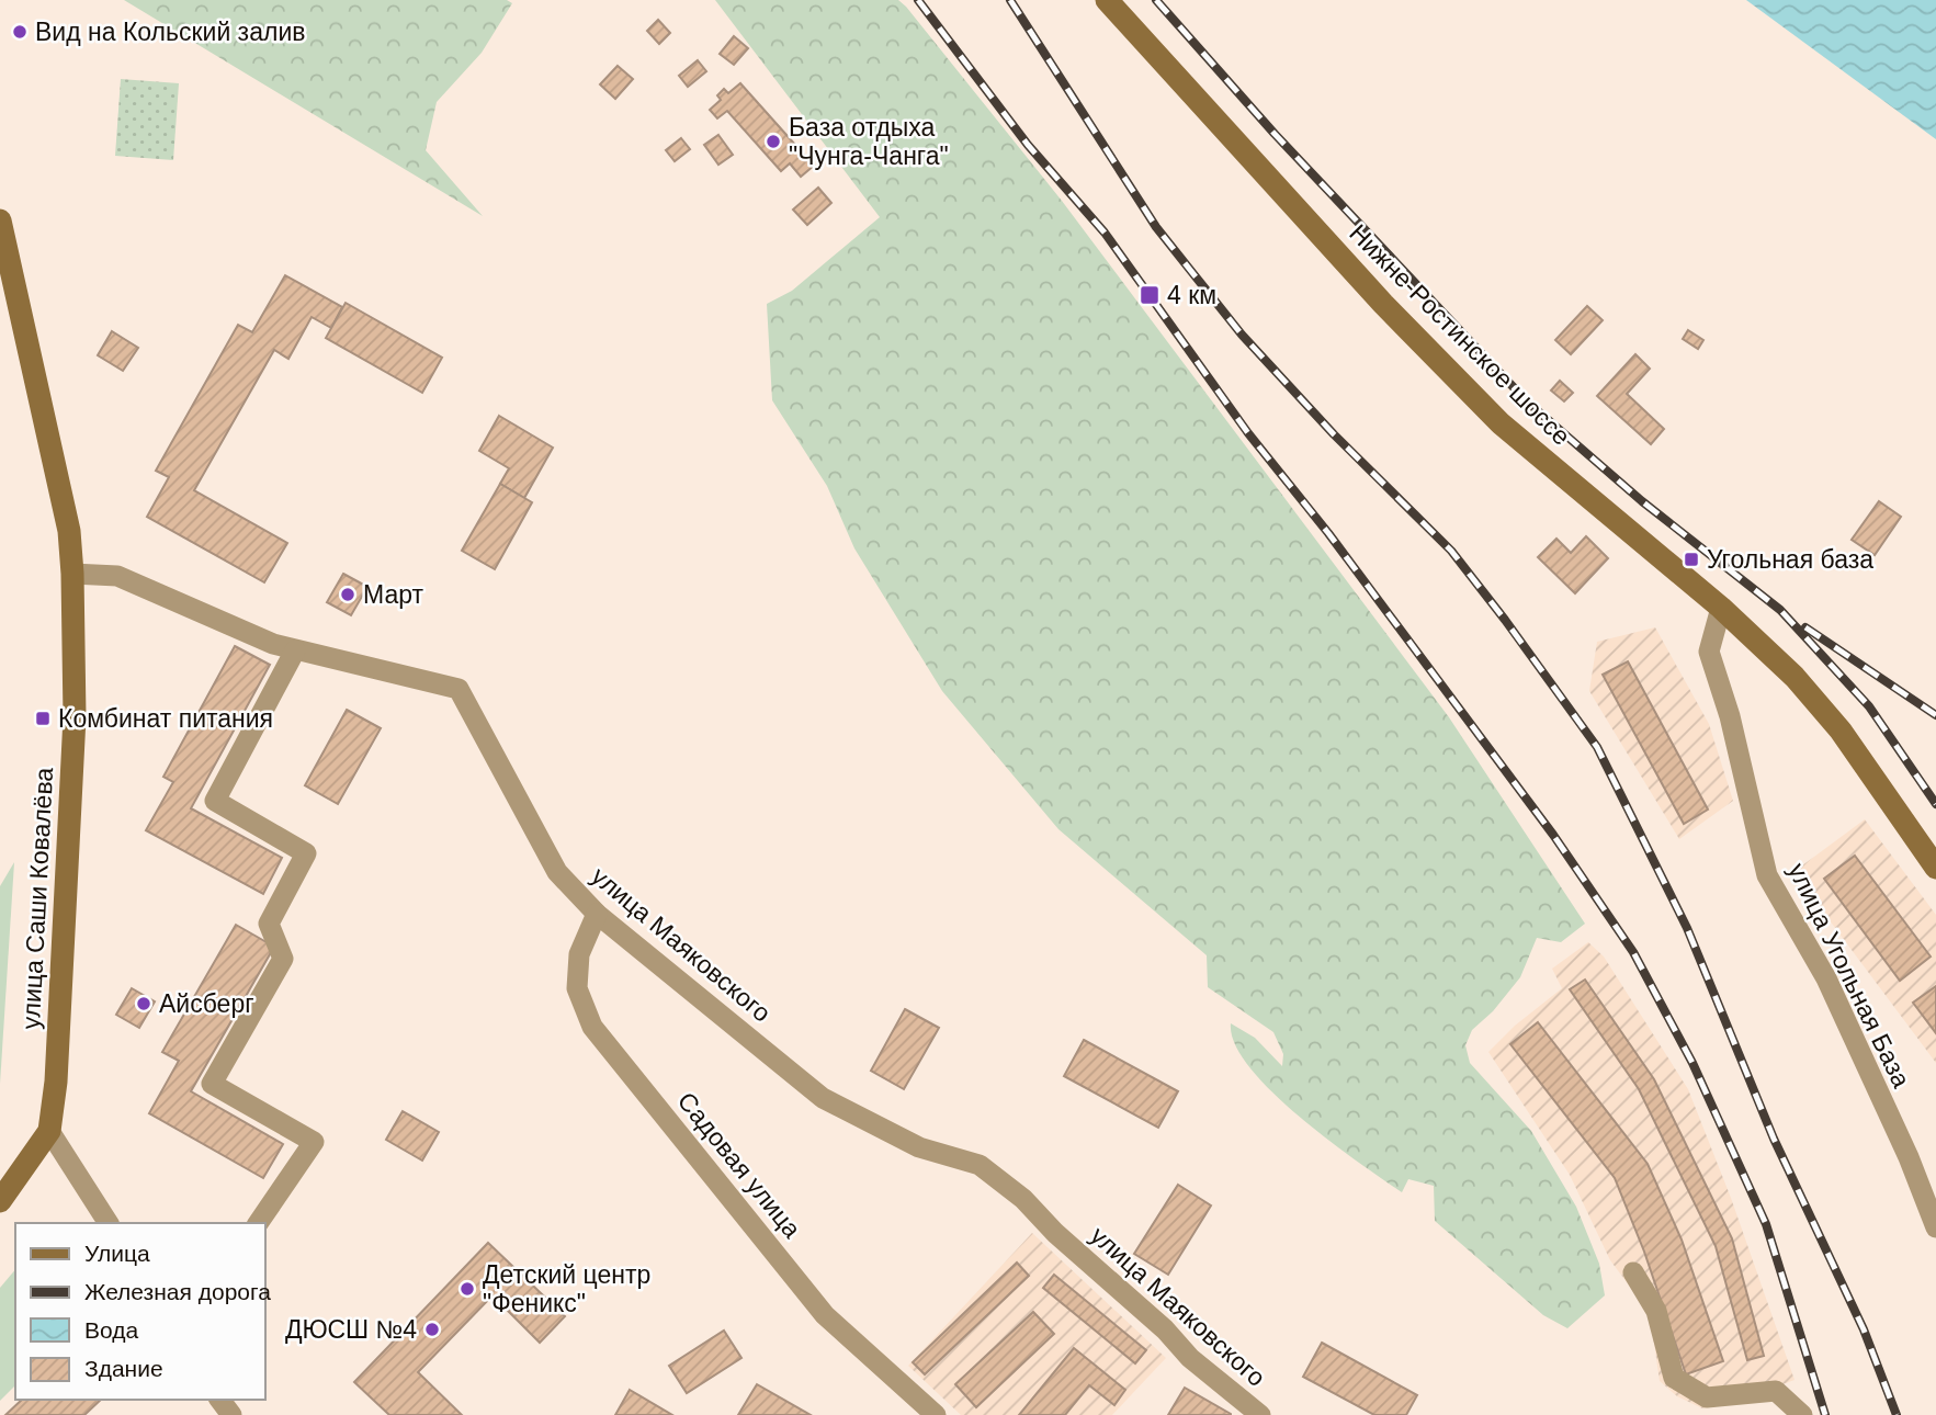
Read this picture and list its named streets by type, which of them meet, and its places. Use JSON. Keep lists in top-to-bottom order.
{
  "streets": {
    "street": [
      "Нижне-Ростинское шоссе",
      "улица Саши Ковалёва",
      "улица Маяковского",
      "улица Угольная База",
      "Садовая улица"
    ]
  },
  "crossings": [
    ["Нижне-Ростинское шоссе", "улица Угольная База"],
    ["улица Саши Ковалёва", "улица Маяковского"],
    ["улица Маяковского", "Садовая улица"]
  ],
  "places": {
    "other": [
      "Вид на Кольский залив",
      "База отдыха \"Чунга-Чанга\"",
      "Март",
      "Айсберг",
      "Детский центр \"Феникс\"",
      "ДЮСШ №4"
    ],
    "transit": ["4 км", "Угольная база", "Комбинат питания"]
  },
  "legend": [
    "Улица",
    "Железная дорога",
    "Вода",
    "Здание"
  ]
}
